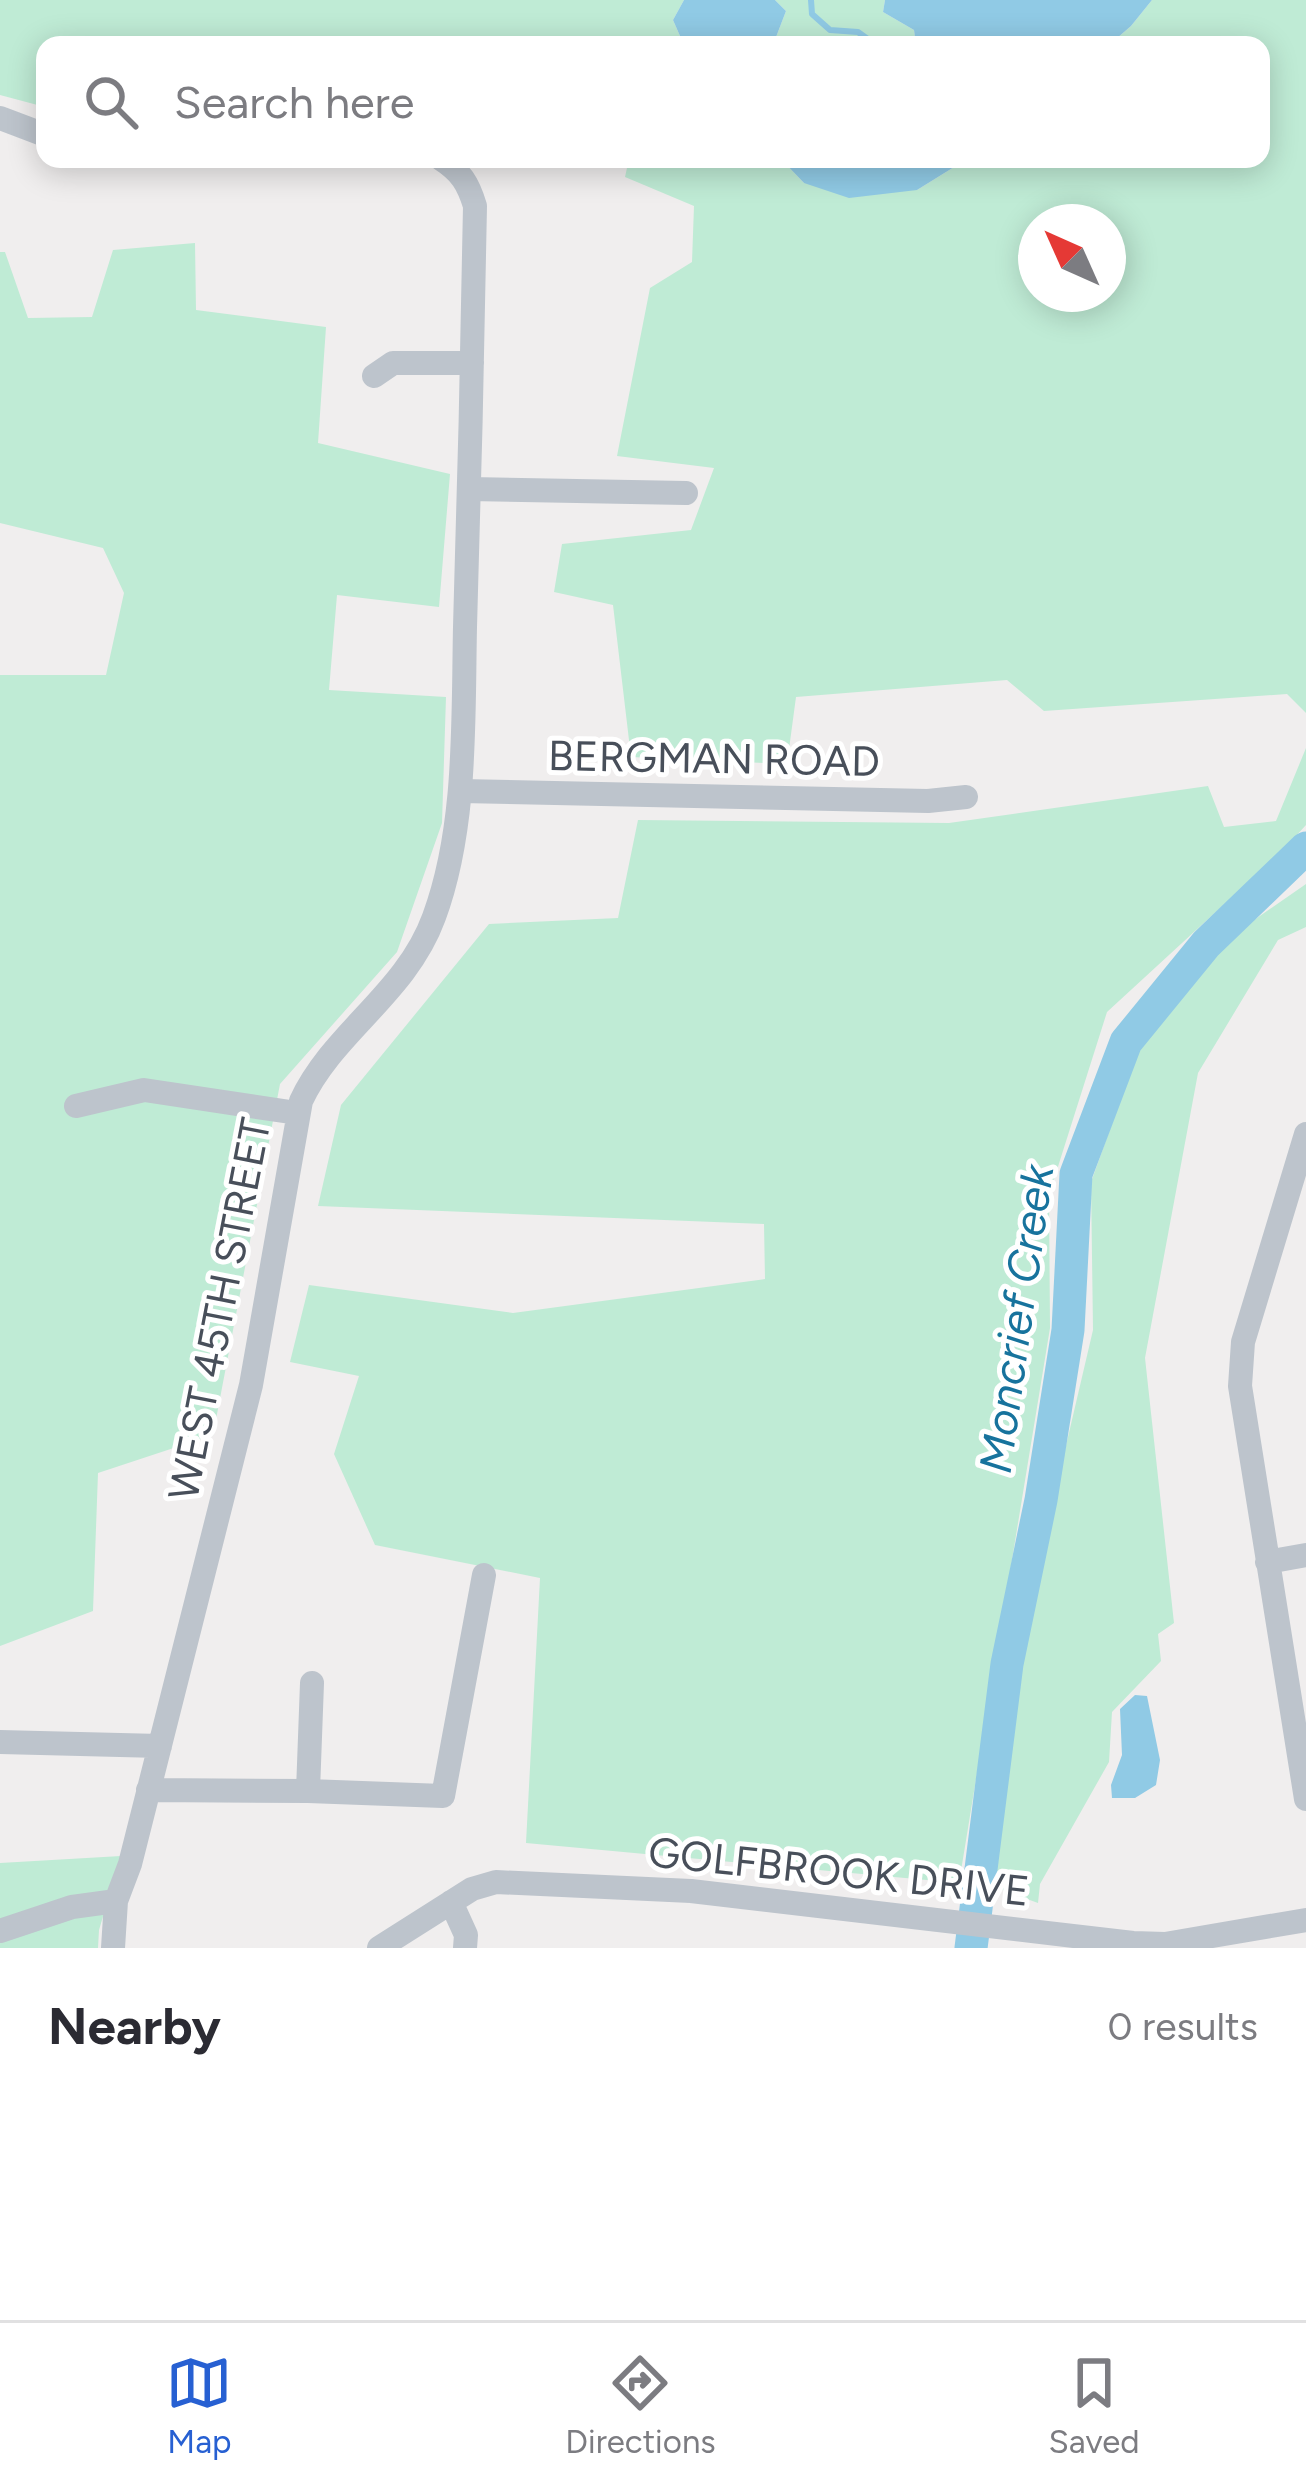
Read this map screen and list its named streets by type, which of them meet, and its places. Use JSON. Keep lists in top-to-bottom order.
{
  "streets": {
    "street": ["BERGMAN ROAD", "WEST 45TH STREET", "GOLFBROOK DRIVE"]
  },
  "crossings": [
    ["BERGMAN ROAD", "WEST 45TH STREET"]
  ],
  "water": ["Moncrief Creek"],
  "north": "top left",
  "page": {
    "search": "Search here",
    "heading": ["Nearby", "0 results"],
    "nav": ["Map", "Directions", "Saved"]
  }
}
